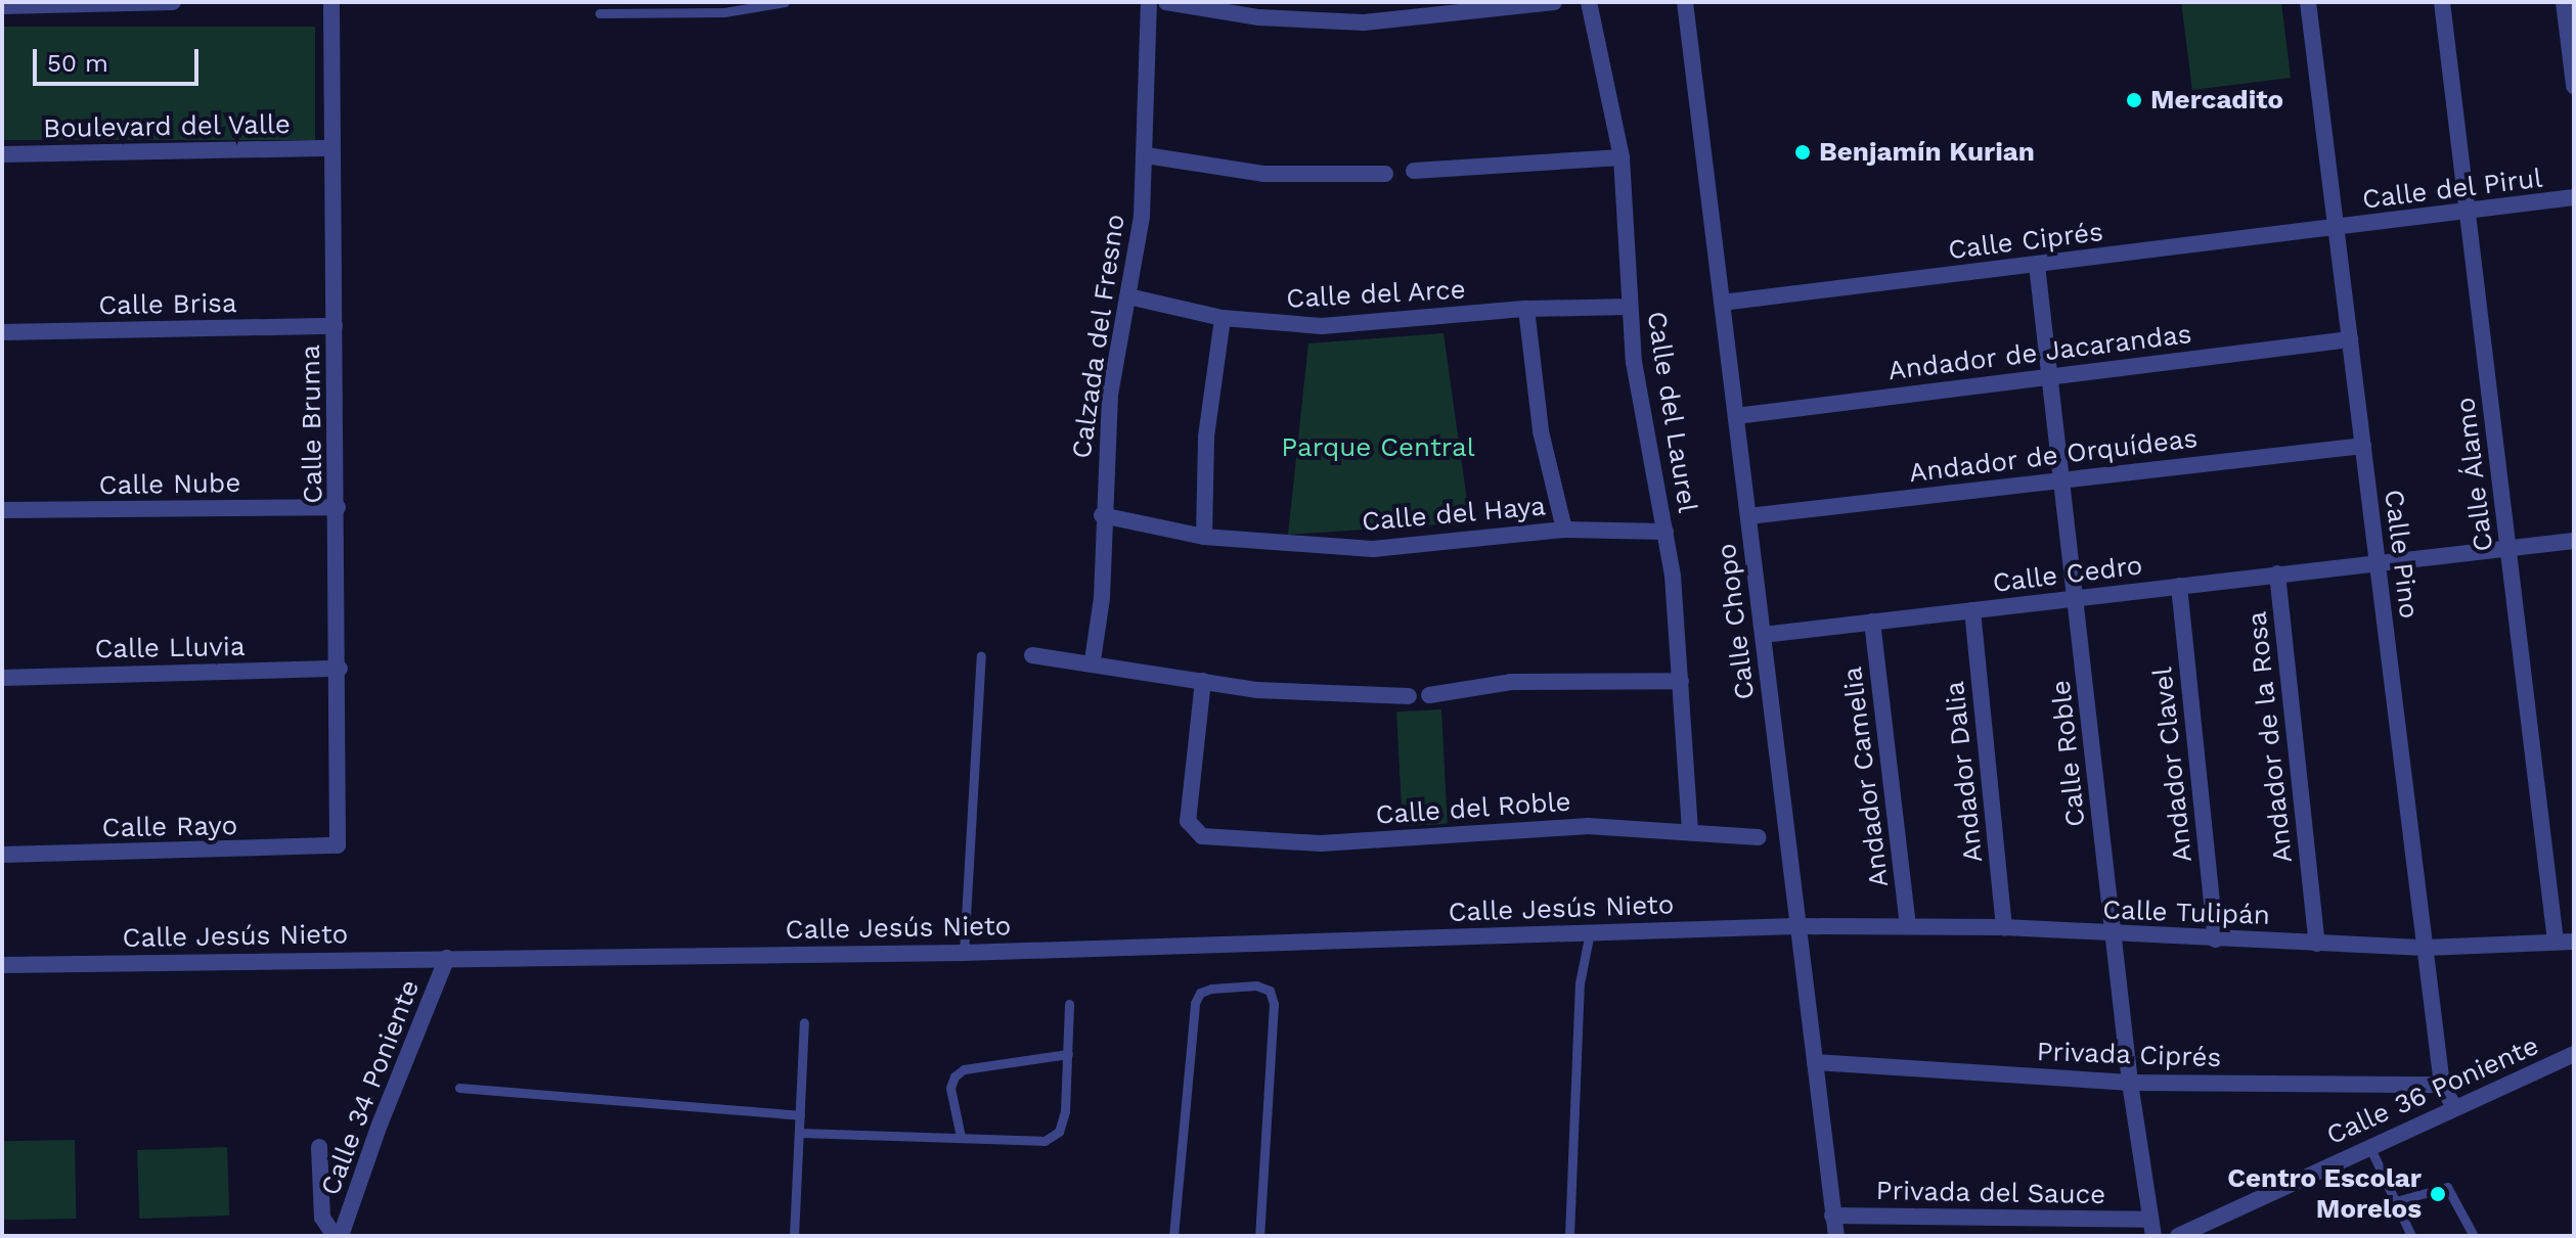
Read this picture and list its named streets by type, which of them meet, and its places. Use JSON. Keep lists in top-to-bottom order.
{
  "streets": {
    "street": [
      "Boulevard del Valle",
      "Calle del Pirul",
      "Calle Ciprés",
      "Calle del Arce",
      "Calle Brisa",
      "Calzada del Fresno",
      "Andador de Jacarandas",
      "Calle del Laurel",
      "Calle Bruma",
      "Andador de Orquídeas",
      "Calle Álamo",
      "Calle Nube",
      "Calle del Haya",
      "Calle Pino",
      "Calle Cedro",
      "Calle Chopo",
      "Calle Lluvia",
      "Andador de la Rosa",
      "Calle Roble",
      "Andador Clavel",
      "Andador Dalia",
      "Andador Camelia",
      "Calle del Roble",
      "Calle Rayo",
      "Calle Jesús Nieto",
      "Calle Tulipán",
      "Privada Ciprés",
      "Calle 34 Poniente",
      "Calle 36 Poniente",
      "Privada del Sauce"
    ]
  },
  "crossings": [
    ["Boulevard del Valle", "Calle Bruma"],
    ["Calle del Pirul", "Calle Ciprés"],
    ["Calle del Pirul", "Calle Álamo"],
    ["Calle del Pirul", "Calle Pino"],
    ["Calle Ciprés", "Calle Pino"],
    ["Calle Ciprés", "Calle Chopo"],
    ["Calle Ciprés", "Calle Roble"],
    ["Calle del Arce", "Calzada del Fresno"],
    ["Calle del Arce", "Calle del Laurel"],
    ["Calle Brisa", "Calle Bruma"],
    ["Calzada del Fresno", "Calle del Haya"],
    ["Andador de Jacarandas", "Calle Pino"],
    ["Andador de Jacarandas", "Calle Chopo"],
    ["Andador de Jacarandas", "Calle Roble"],
    ["Calle del Laurel", "Calle del Haya"],
    ["Calle del Laurel", "Calle del Roble"],
    ["Calle Bruma", "Calle Nube"],
    ["Calle Bruma", "Calle Lluvia"],
    ["Calle Bruma", "Calle Rayo"],
    ["Andador de Orquídeas", "Calle Pino"],
    ["Andador de Orquídeas", "Calle Chopo"],
    ["Andador de Orquídeas", "Calle Roble"],
    ["Calle Álamo", "Calle Cedro"],
    ["Calle Álamo", "Calle Tulipán"],
    ["Calle Pino", "Calle Cedro"],
    ["Calle Pino", "Calle Tulipán"],
    ["Calle Pino", "Privada Ciprés"],
    ["Calle Pino", "Calle 36 Poniente"],
    ["Calle Cedro", "Calle Chopo"],
    ["Calle Cedro", "Andador de la Rosa"],
    ["Calle Cedro", "Calle Roble"],
    ["Calle Cedro", "Andador Clavel"],
    ["Calle Cedro", "Andador Dalia"],
    ["Calle Cedro", "Andador Camelia"],
    ["Calle Chopo", "Calle Jesús Nieto"],
    ["Calle Chopo", "Calle Tulipán"],
    ["Calle Chopo", "Privada Ciprés"],
    ["Calle Chopo", "Privada del Sauce"],
    ["Andador de la Rosa", "Calle Tulipán"],
    ["Calle Roble", "Calle Tulipán"],
    ["Calle Roble", "Privada Ciprés"],
    ["Calle Roble", "Privada del Sauce"],
    ["Andador Clavel", "Calle Tulipán"],
    ["Andador Dalia", "Calle Tulipán"],
    ["Andador Camelia", "Calle Tulipán"],
    ["Calle Jesús Nieto", "Calle Tulipán"],
    ["Calle Jesús Nieto", "Calle 34 Poniente"]
  ],
  "parks": ["Parque Central"],
  "places": ["Mercadito", "Benjamín Kurian", "Centro Escolar Morelos"],
  "scale_bar": "50 m"
}
